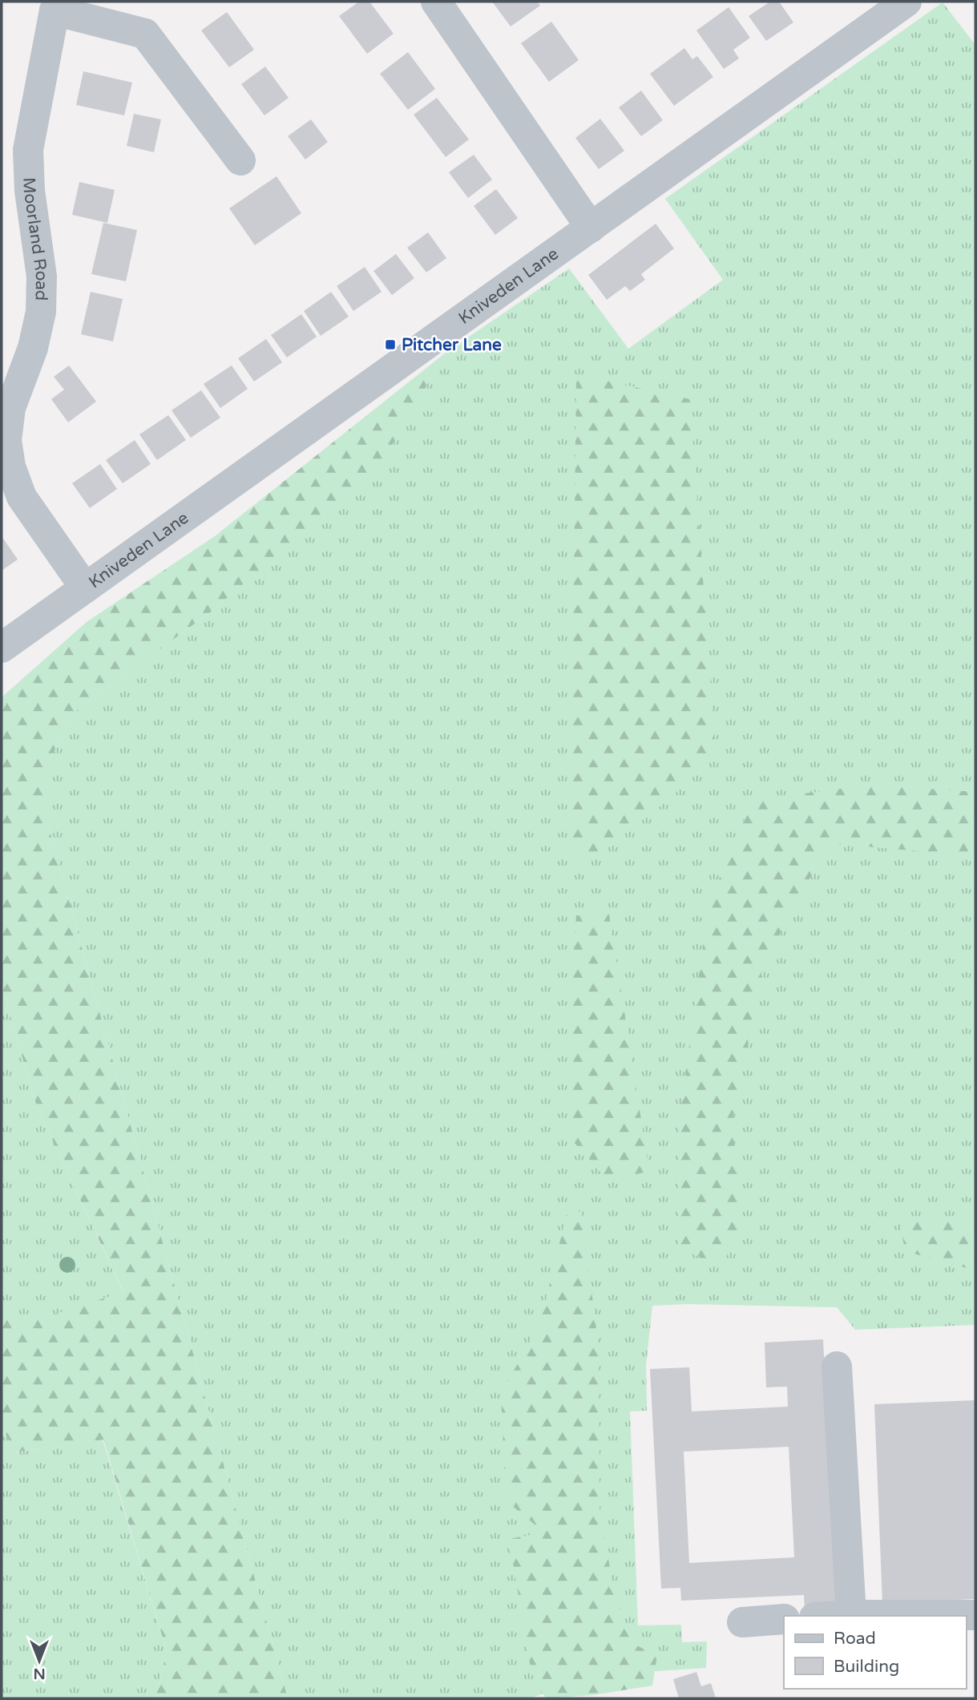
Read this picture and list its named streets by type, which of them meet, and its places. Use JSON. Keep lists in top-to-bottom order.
{
  "streets": {
    "street": ["Moorland Road", "Kniveden Lane"]
  },
  "crossings": [
    ["Moorland Road", "Kniveden Lane"]
  ],
  "places": {
    "transit": ["Pitcher Lane"]
  },
  "legend": ["Road", "Building"],
  "north": "bottom"
}
